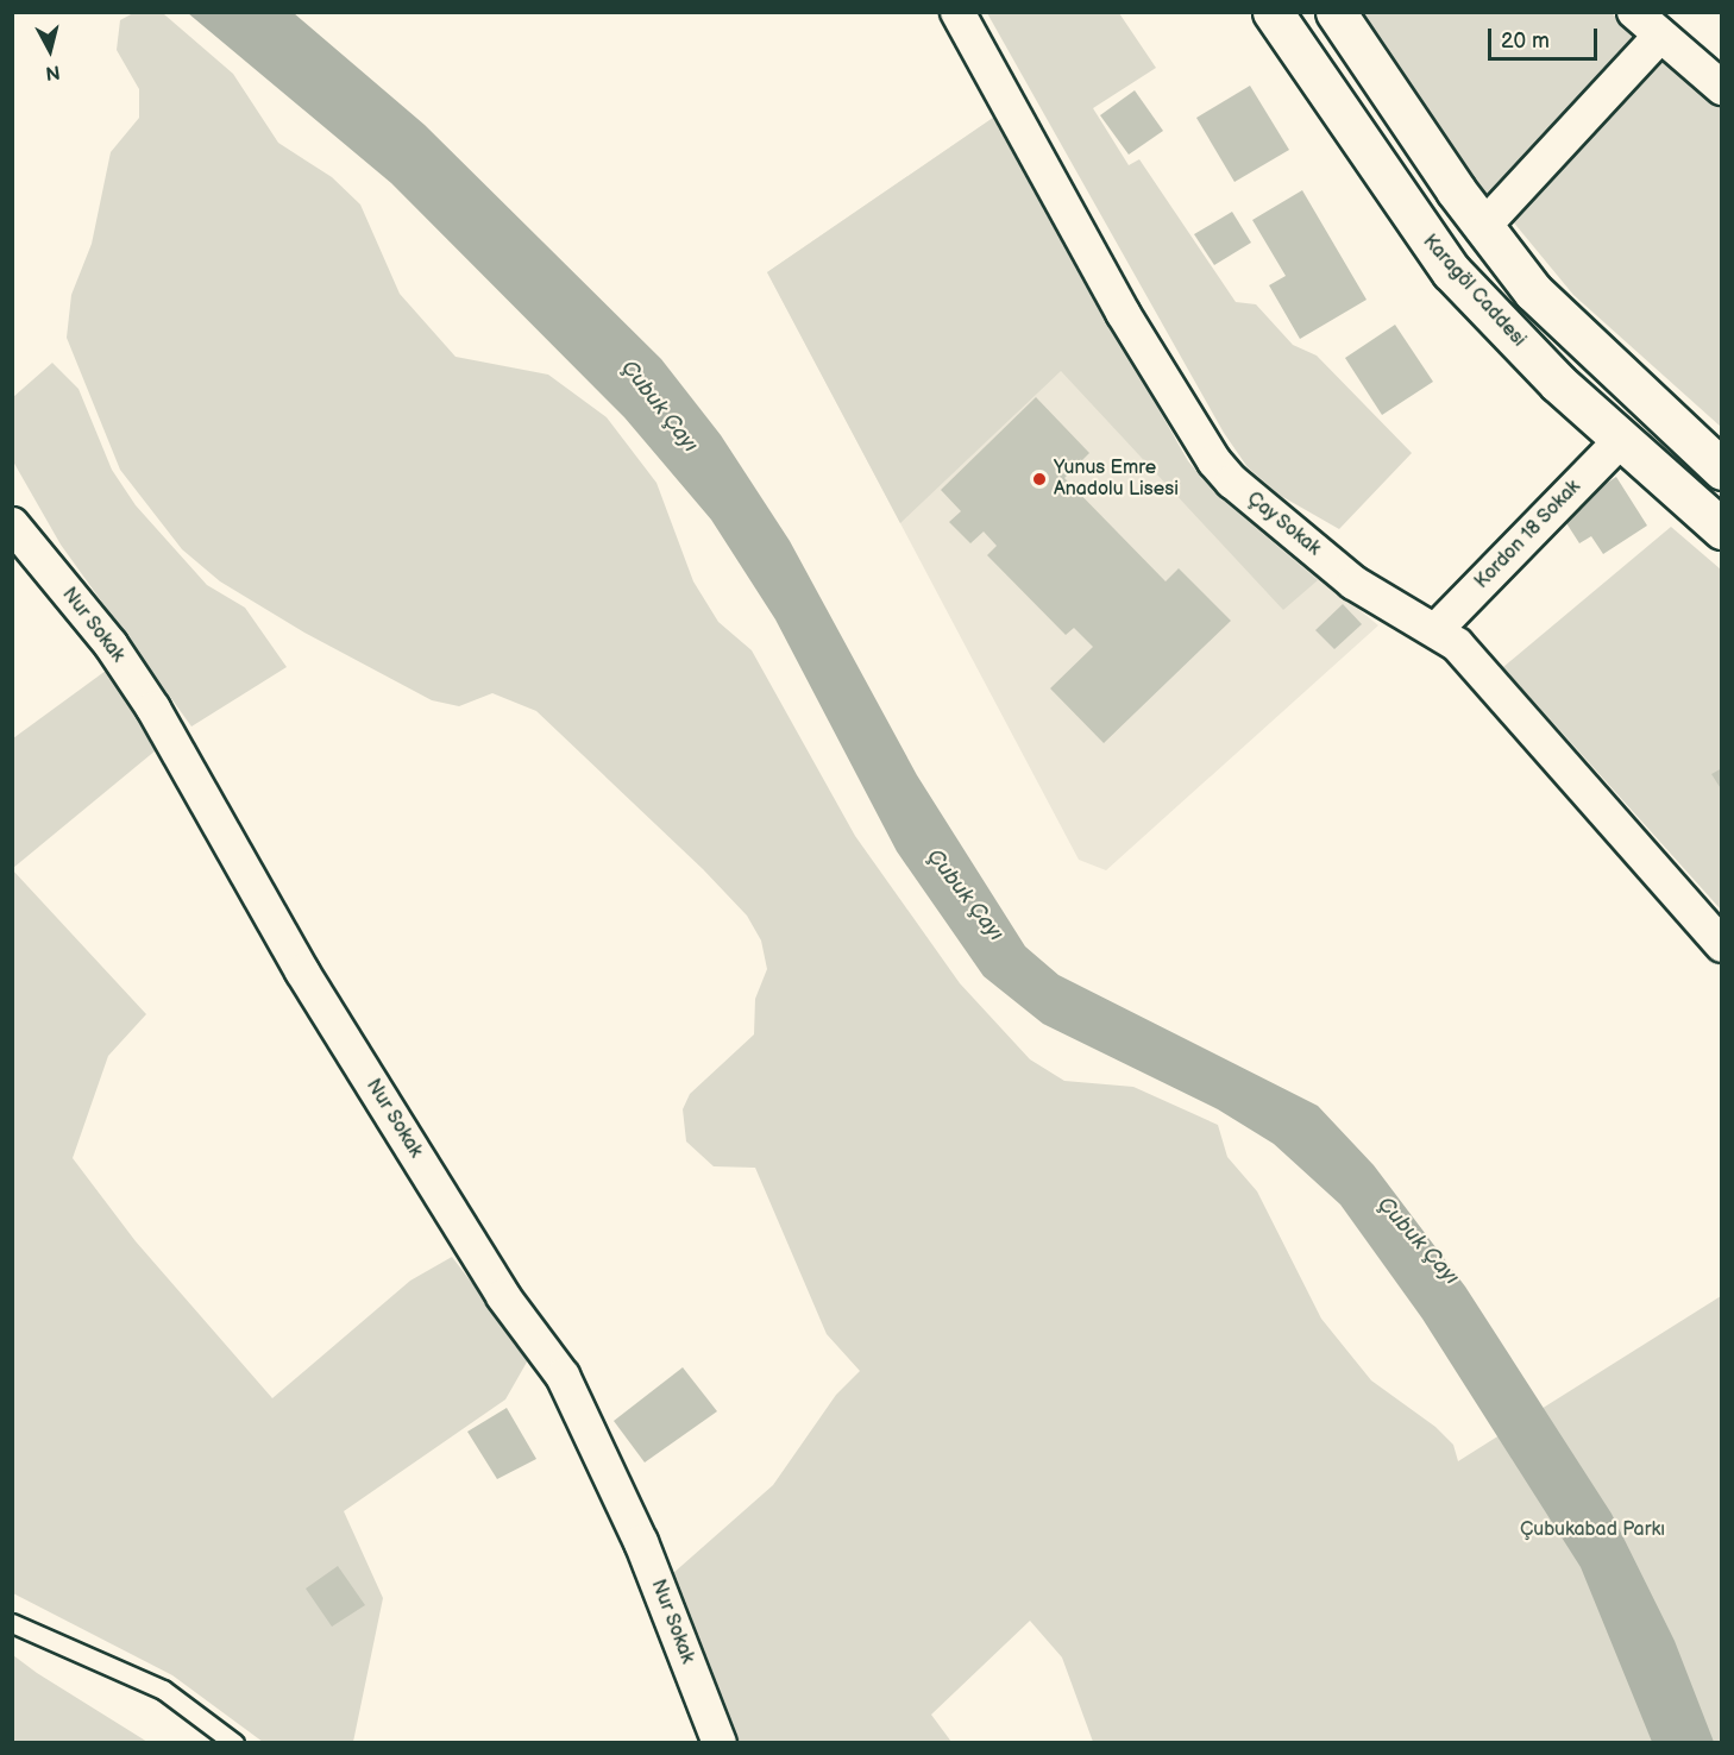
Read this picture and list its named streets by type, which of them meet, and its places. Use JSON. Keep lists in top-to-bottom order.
{
  "streets": {
    "main road": ["Karagöl Caddesi"],
    "street": ["Çay Sokak", "Kordon 18 Sokak", "Nur Sokak"]
  },
  "crossings": [
    ["Karagöl Caddesi", "Kordon 18 Sokak"],
    ["Çay Sokak", "Kordon 18 Sokak"]
  ],
  "water": ["Çubuk Çayı"],
  "parks": ["Çubukabad Parkı"],
  "places": ["Yunus Emre Anadolu Lisesi"],
  "scale_bar": "20 m",
  "north": "bottom"
}
